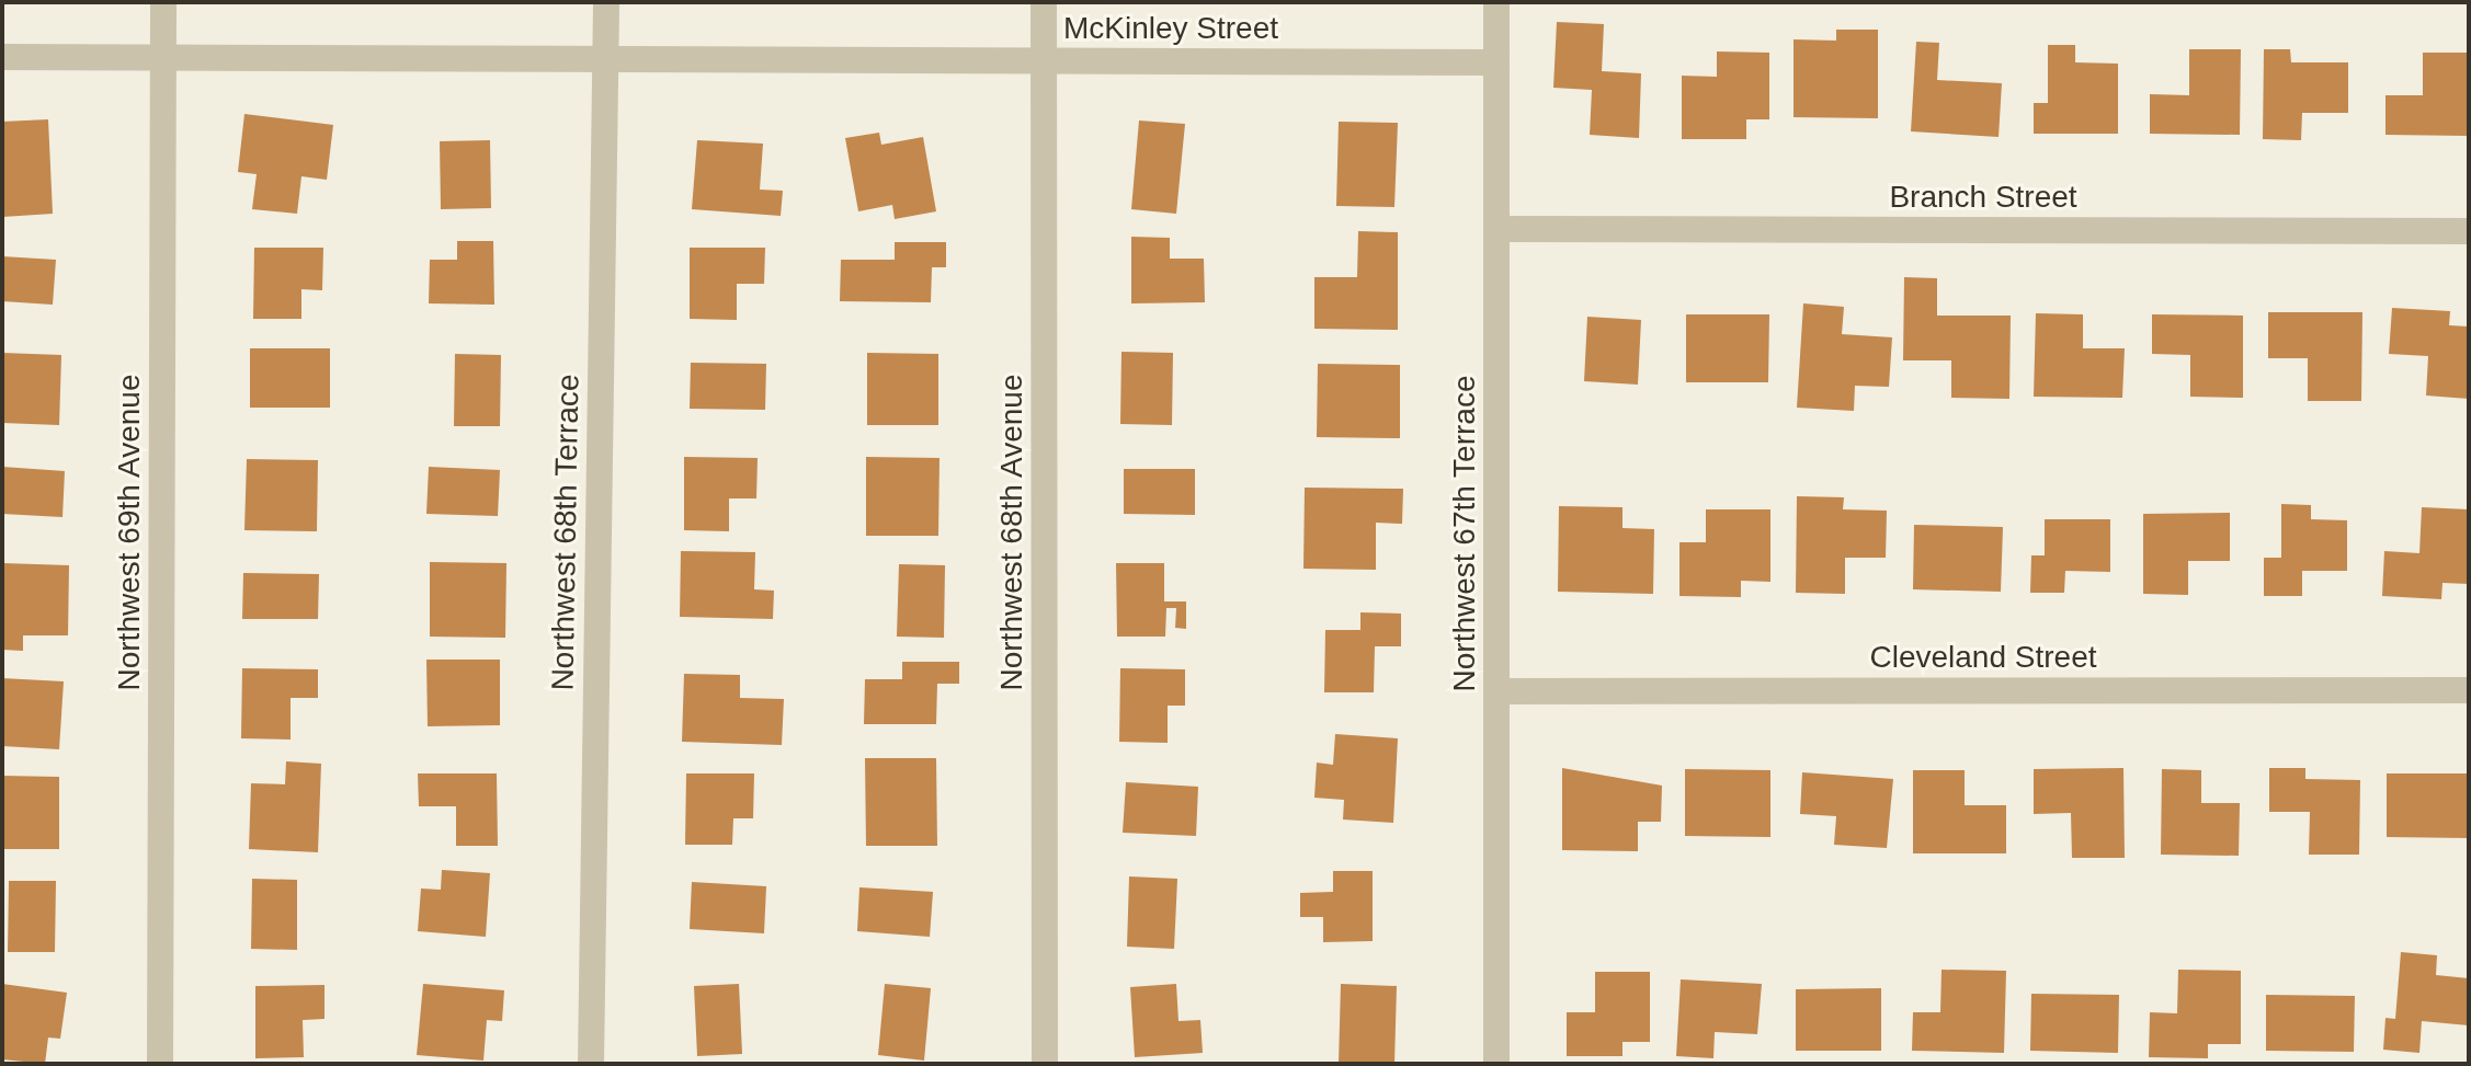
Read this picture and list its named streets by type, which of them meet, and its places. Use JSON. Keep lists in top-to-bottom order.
{
  "streets": {
    "street": [
      "McKinley Street",
      "Branch Street",
      "Northwest 69th Avenue",
      "Northwest 68th Terrace",
      "Northwest 68th Avenue",
      "Northwest 67th Terrace",
      "Cleveland Street"
    ]
  },
  "crossings": [
    ["McKinley Street", "Northwest 69th Avenue"],
    ["McKinley Street", "Northwest 68th Terrace"],
    ["McKinley Street", "Northwest 68th Avenue"],
    ["McKinley Street", "Northwest 67th Terrace"],
    ["Branch Street", "Northwest 67th Terrace"],
    ["Northwest 67th Terrace", "Cleveland Street"]
  ]
}
